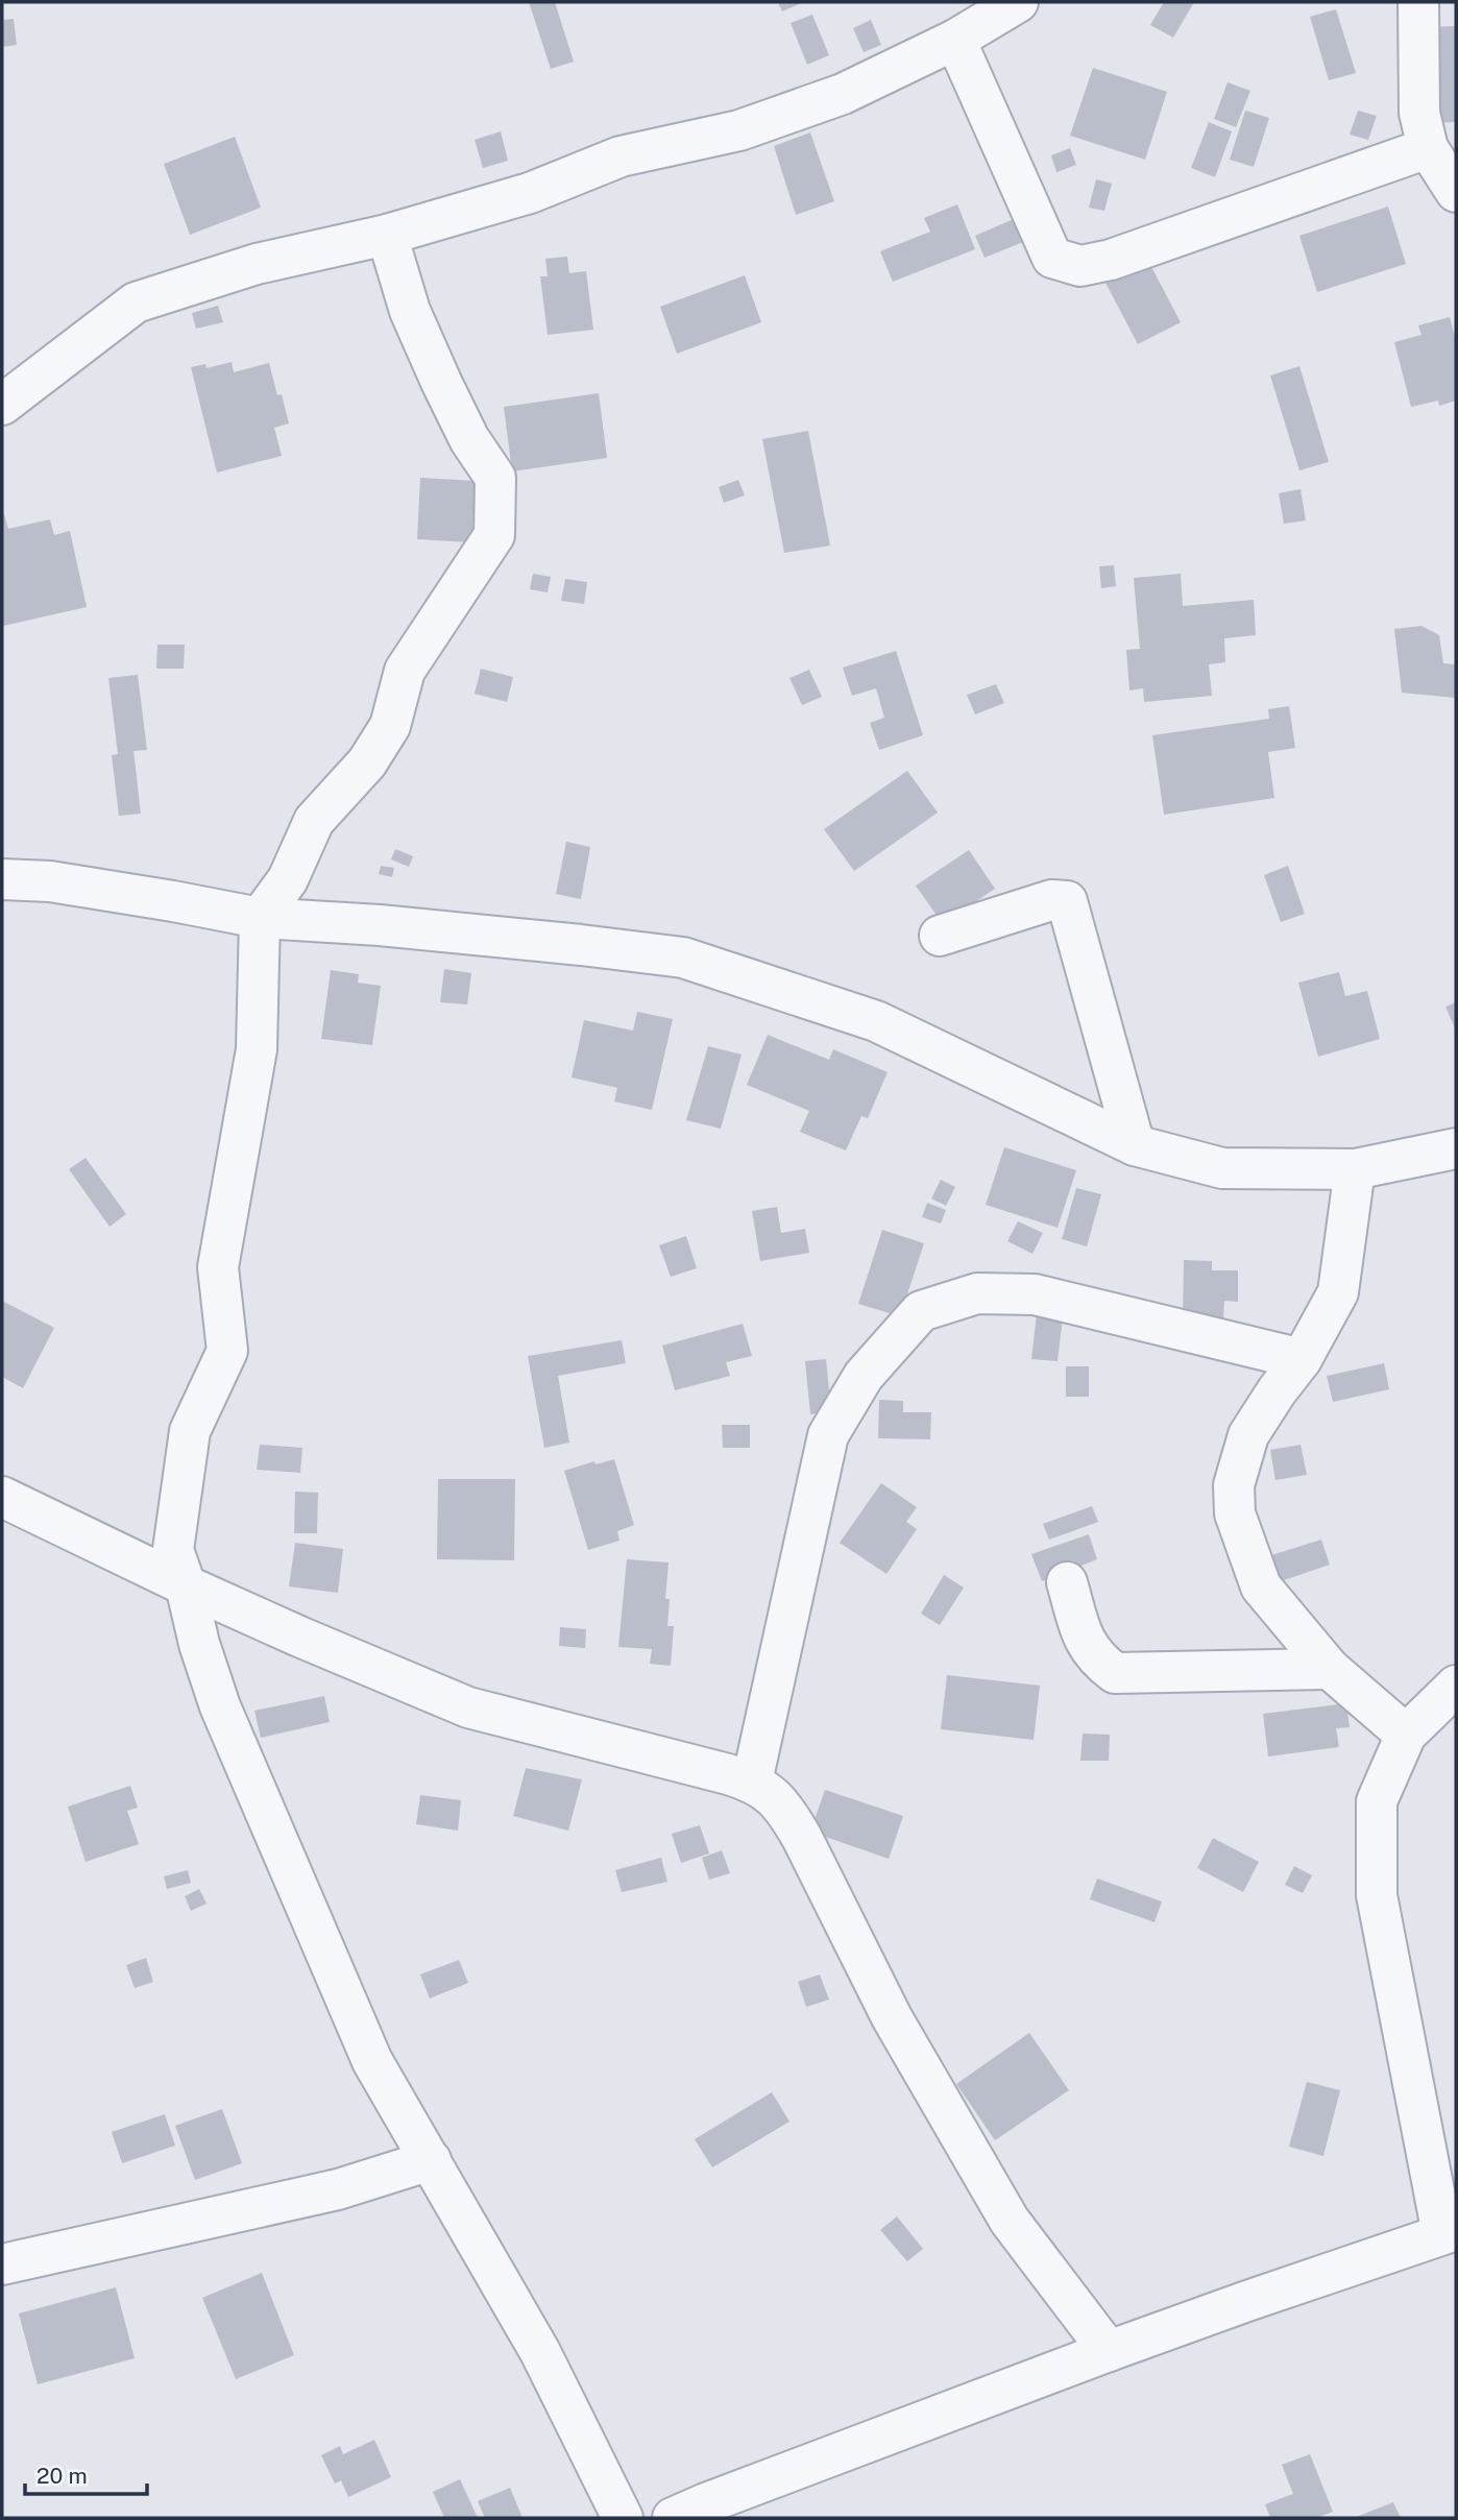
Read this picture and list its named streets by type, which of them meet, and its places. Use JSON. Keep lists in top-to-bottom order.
{
  "scale_bar": "20 m"
}
